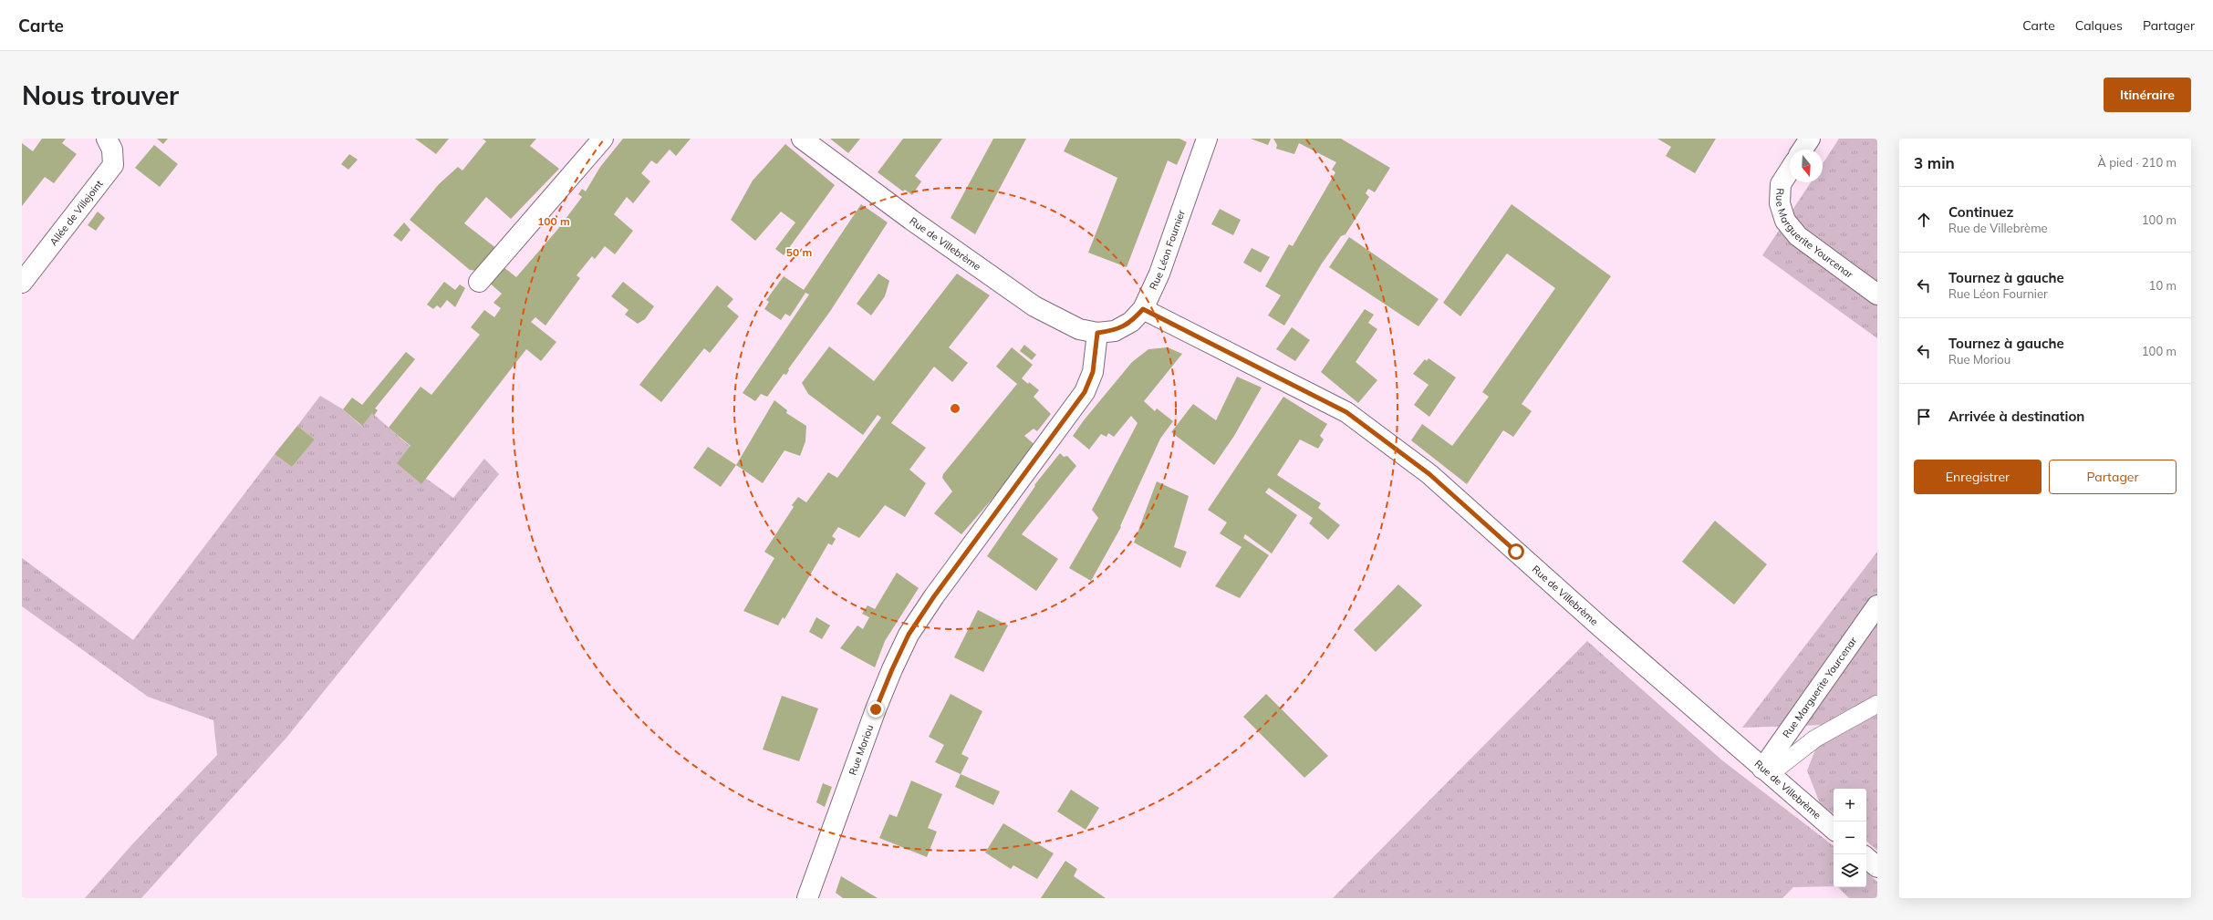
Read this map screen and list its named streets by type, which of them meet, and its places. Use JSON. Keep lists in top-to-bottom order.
{
  "streets": {
    "street": [
      "Allée de Villejoint",
      "Rue Marguerite Yourcenar",
      "Rue de Villebrème",
      "Rue Léon Fournier",
      "Rue Moriou"
    ]
  },
  "crossings": [
    ["Rue Marguerite Yourcenar", "Rue de Villebrème"],
    ["Rue de Villebrème", "Rue Léon Fournier"],
    ["Rue de Villebrème", "Rue Moriou"],
    ["Rue Léon Fournier", "Rue Moriou"]
  ],
  "north": "bottom",
  "page": {
    "header": "Carte",
    "nav": ["Carte", "Calques", "Partager"],
    "buttons": [
      "Itinéraire",
      ["Enregistrer", "Partager"]
    ],
    "title": "Nous trouver",
    "heading": ["3 min", "À pied · 210 m"],
    "list": [
      ["Continuez", "Rue de Villebrème", "100 m"],
      ["Tournez à gauche", "Rue Léon Fournier", "10 m"],
      ["Tournez à gauche", "Rue Moriou", "100 m"],
      "Arrivée à destination"
    ],
    "map_buttons": ["+", "−"]
  },
  "rings": ["100 m", "50 m"]
}
